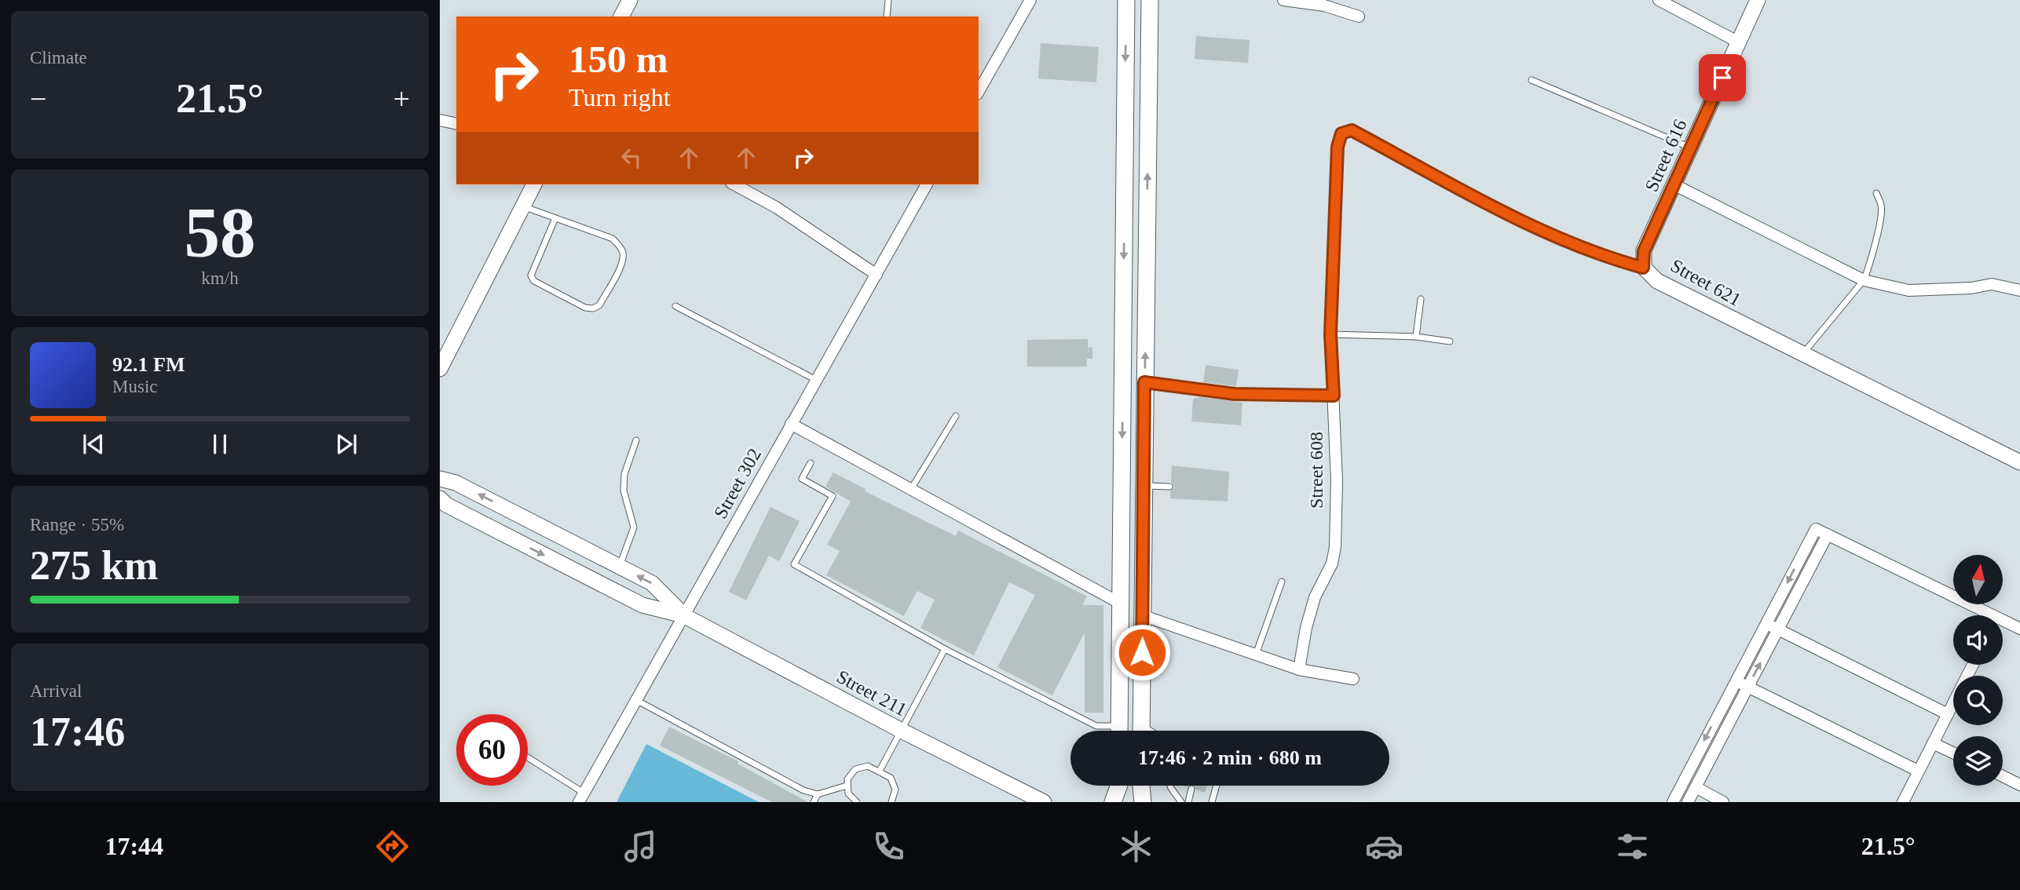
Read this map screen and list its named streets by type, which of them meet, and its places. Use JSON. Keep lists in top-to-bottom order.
{
  "streets": {
    "main road": ["Street 616", "Street 621", "Street 211"],
    "street": ["Street 608", "Street 302"]
  },
  "crossings": [
    ["Street 616", "Street 621"],
    ["Street 621", "Street 608"],
    ["Street 302", "Street 211"]
  ],
  "north": "top",
  "page": {
    "tile": [
      "Climate",
      ["58", "km/h"],
      ["Range · 55%", "275 km"],
      ["Arrival", "17:46"]
    ],
    "turn": ["150 m", "Turn right"],
    "heat": ["−", "21.5°", "+"],
    "song": ["92.1 FM", "Music"],
    "limit": "60",
    "trip": "17:46 · 2 min · 680 m",
    "tabs": ["17:44", "21.5°"]
  }
}
